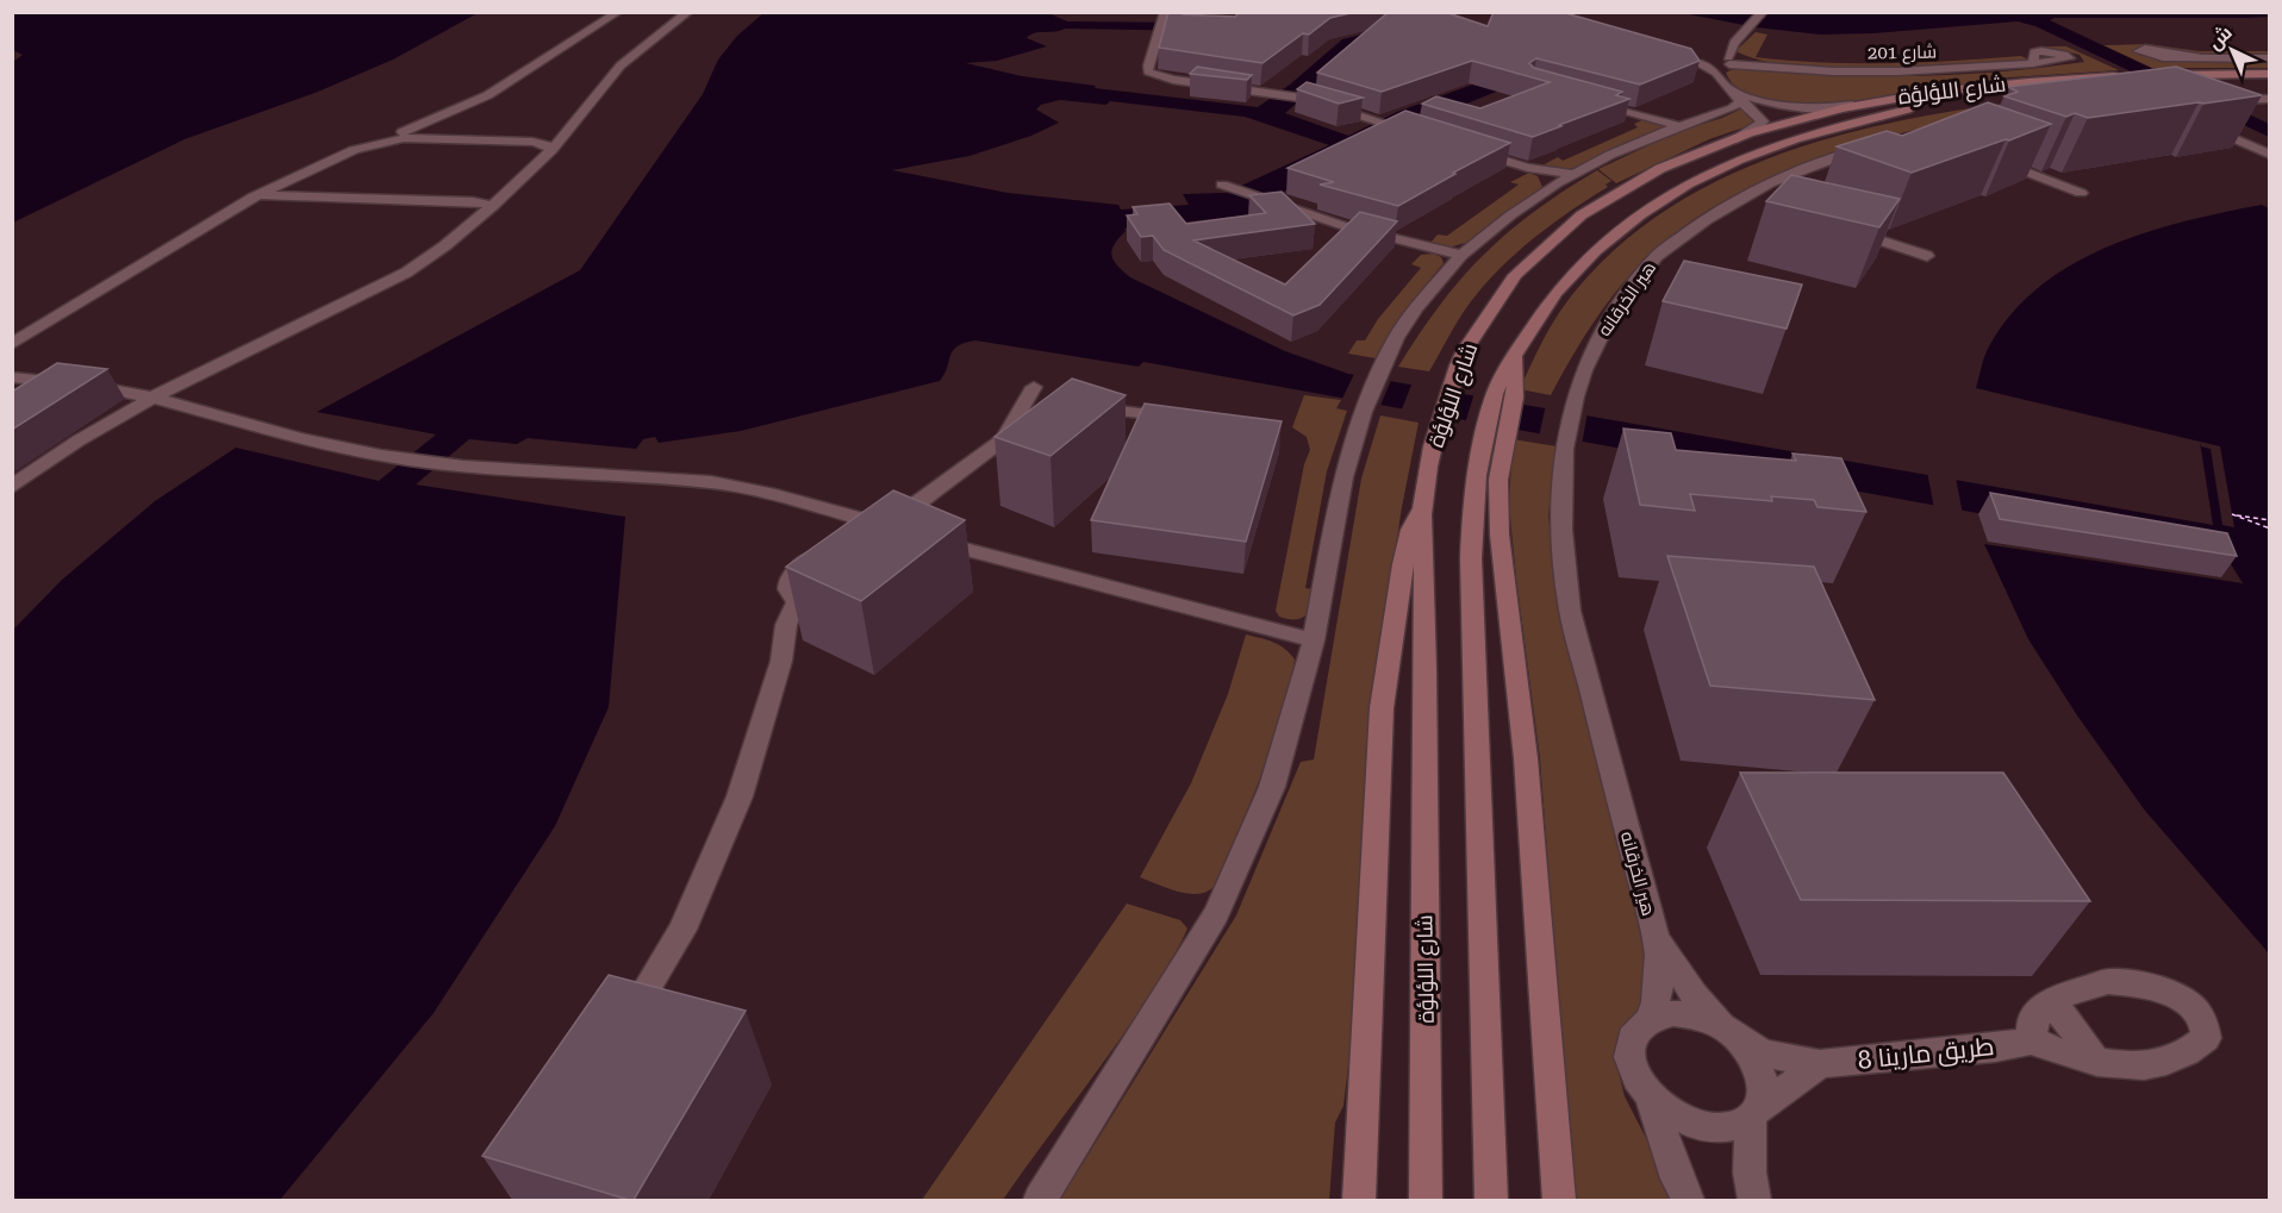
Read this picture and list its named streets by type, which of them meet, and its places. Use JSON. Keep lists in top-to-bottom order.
{
  "streets": {
    "main road": ["شارع اللؤلؤة"],
    "street": ["شارع 201", "هير الخرقانه", "طريق مارينا 8"]
  },
  "crossings": [
    ["هير الخرقانه", "طريق مارينا 8"]
  ],
  "north": "top left"
}
